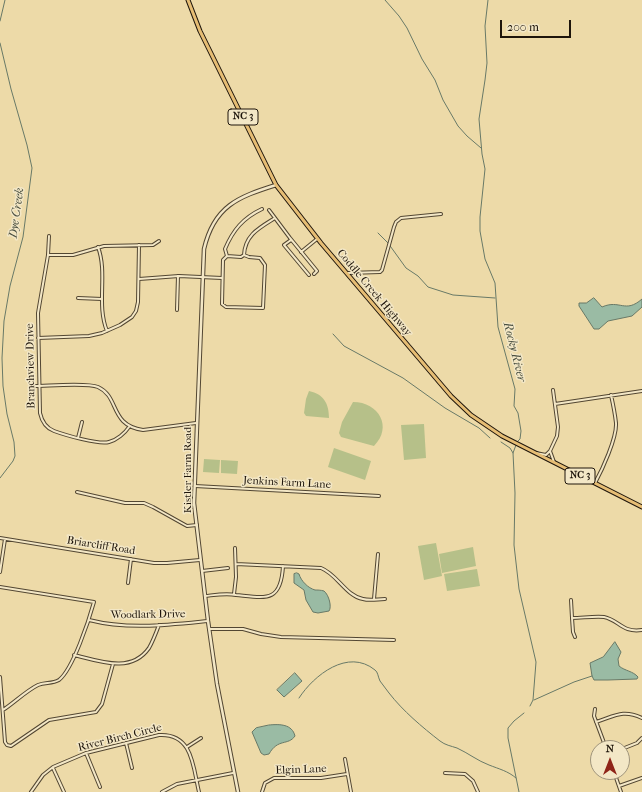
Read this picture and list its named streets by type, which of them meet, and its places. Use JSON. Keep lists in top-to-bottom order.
{
  "streets": {
    "main road": ["NC 3", "Coddle Creek Highway"],
    "street": [
      "Branchview Drive",
      "Kistler Farm Road",
      "Jenkins Farm Lane",
      "Briarcliff Road",
      "Woodlark Drive",
      "River Birch Circle",
      "Elgin Lane"
    ]
  },
  "crossings": [
    ["Coddle Creek Highway", "Kistler Farm Road"],
    ["Kistler Farm Road", "Jenkins Farm Lane"],
    ["Kistler Farm Road", "Briarcliff Road"],
    ["Kistler Farm Road", "Woodlark Drive"]
  ],
  "water": ["Dye Creek", "Rocky River"],
  "scale_bar": "200 m",
  "north": "top"
}
